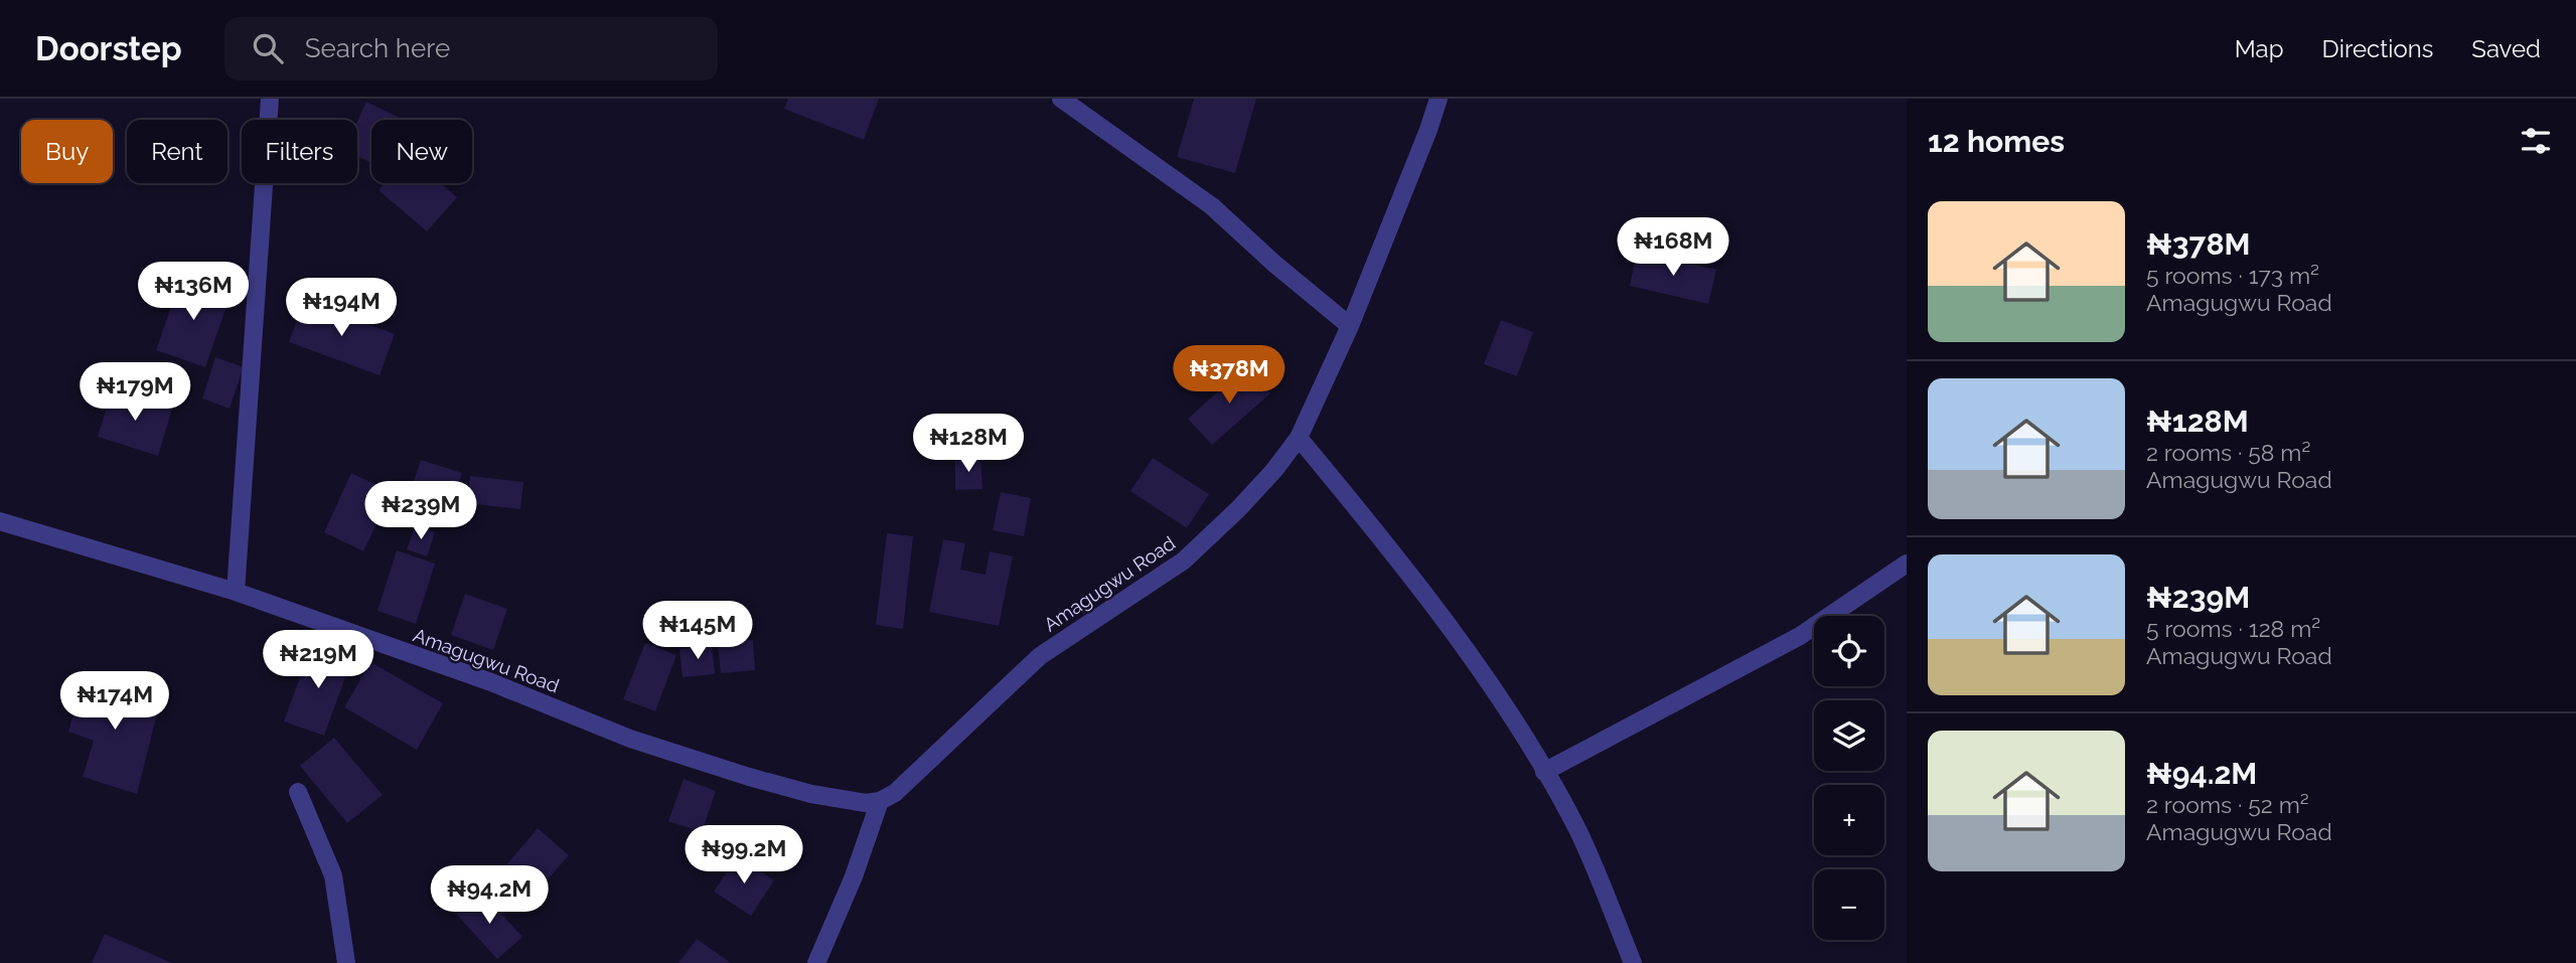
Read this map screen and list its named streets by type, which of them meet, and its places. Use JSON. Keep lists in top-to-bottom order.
{
  "streets": {
    "street": ["Amagugwu Road"]
  },
  "page": {
    "header": "Doorstep",
    "search": "Search here",
    "nav": ["Map", "Directions", "Saved"],
    "heading": "12 homes",
    "chip": [
      "Buy",
      "Rent",
      "Filters",
      "New"
    ],
    "list": [
      {
        "name": "₦378M",
        "note": "5 rooms · 173 m² · Amagugwu Road"
      },
      {
        "name": "₦128M",
        "note": "2 rooms · 58 m² · Amagugwu Road"
      },
      {
        "name": "₦239M",
        "note": "5 rooms · 128 m² · Amagugwu Road"
      },
      {
        "name": "₦94.2M",
        "note": "2 rooms · 52 m² · Amagugwu Road"
      }
    ],
    "price": [
      "₦168M",
      "₦136M",
      "₦194M",
      "₦378M",
      "₦179M",
      "₦128M",
      "₦239M",
      "₦145M",
      "₦219M",
      "₦174M",
      "₦99.2M",
      "₦94.2M"
    ],
    "map_buttons": ["+", "−"]
  }
}
